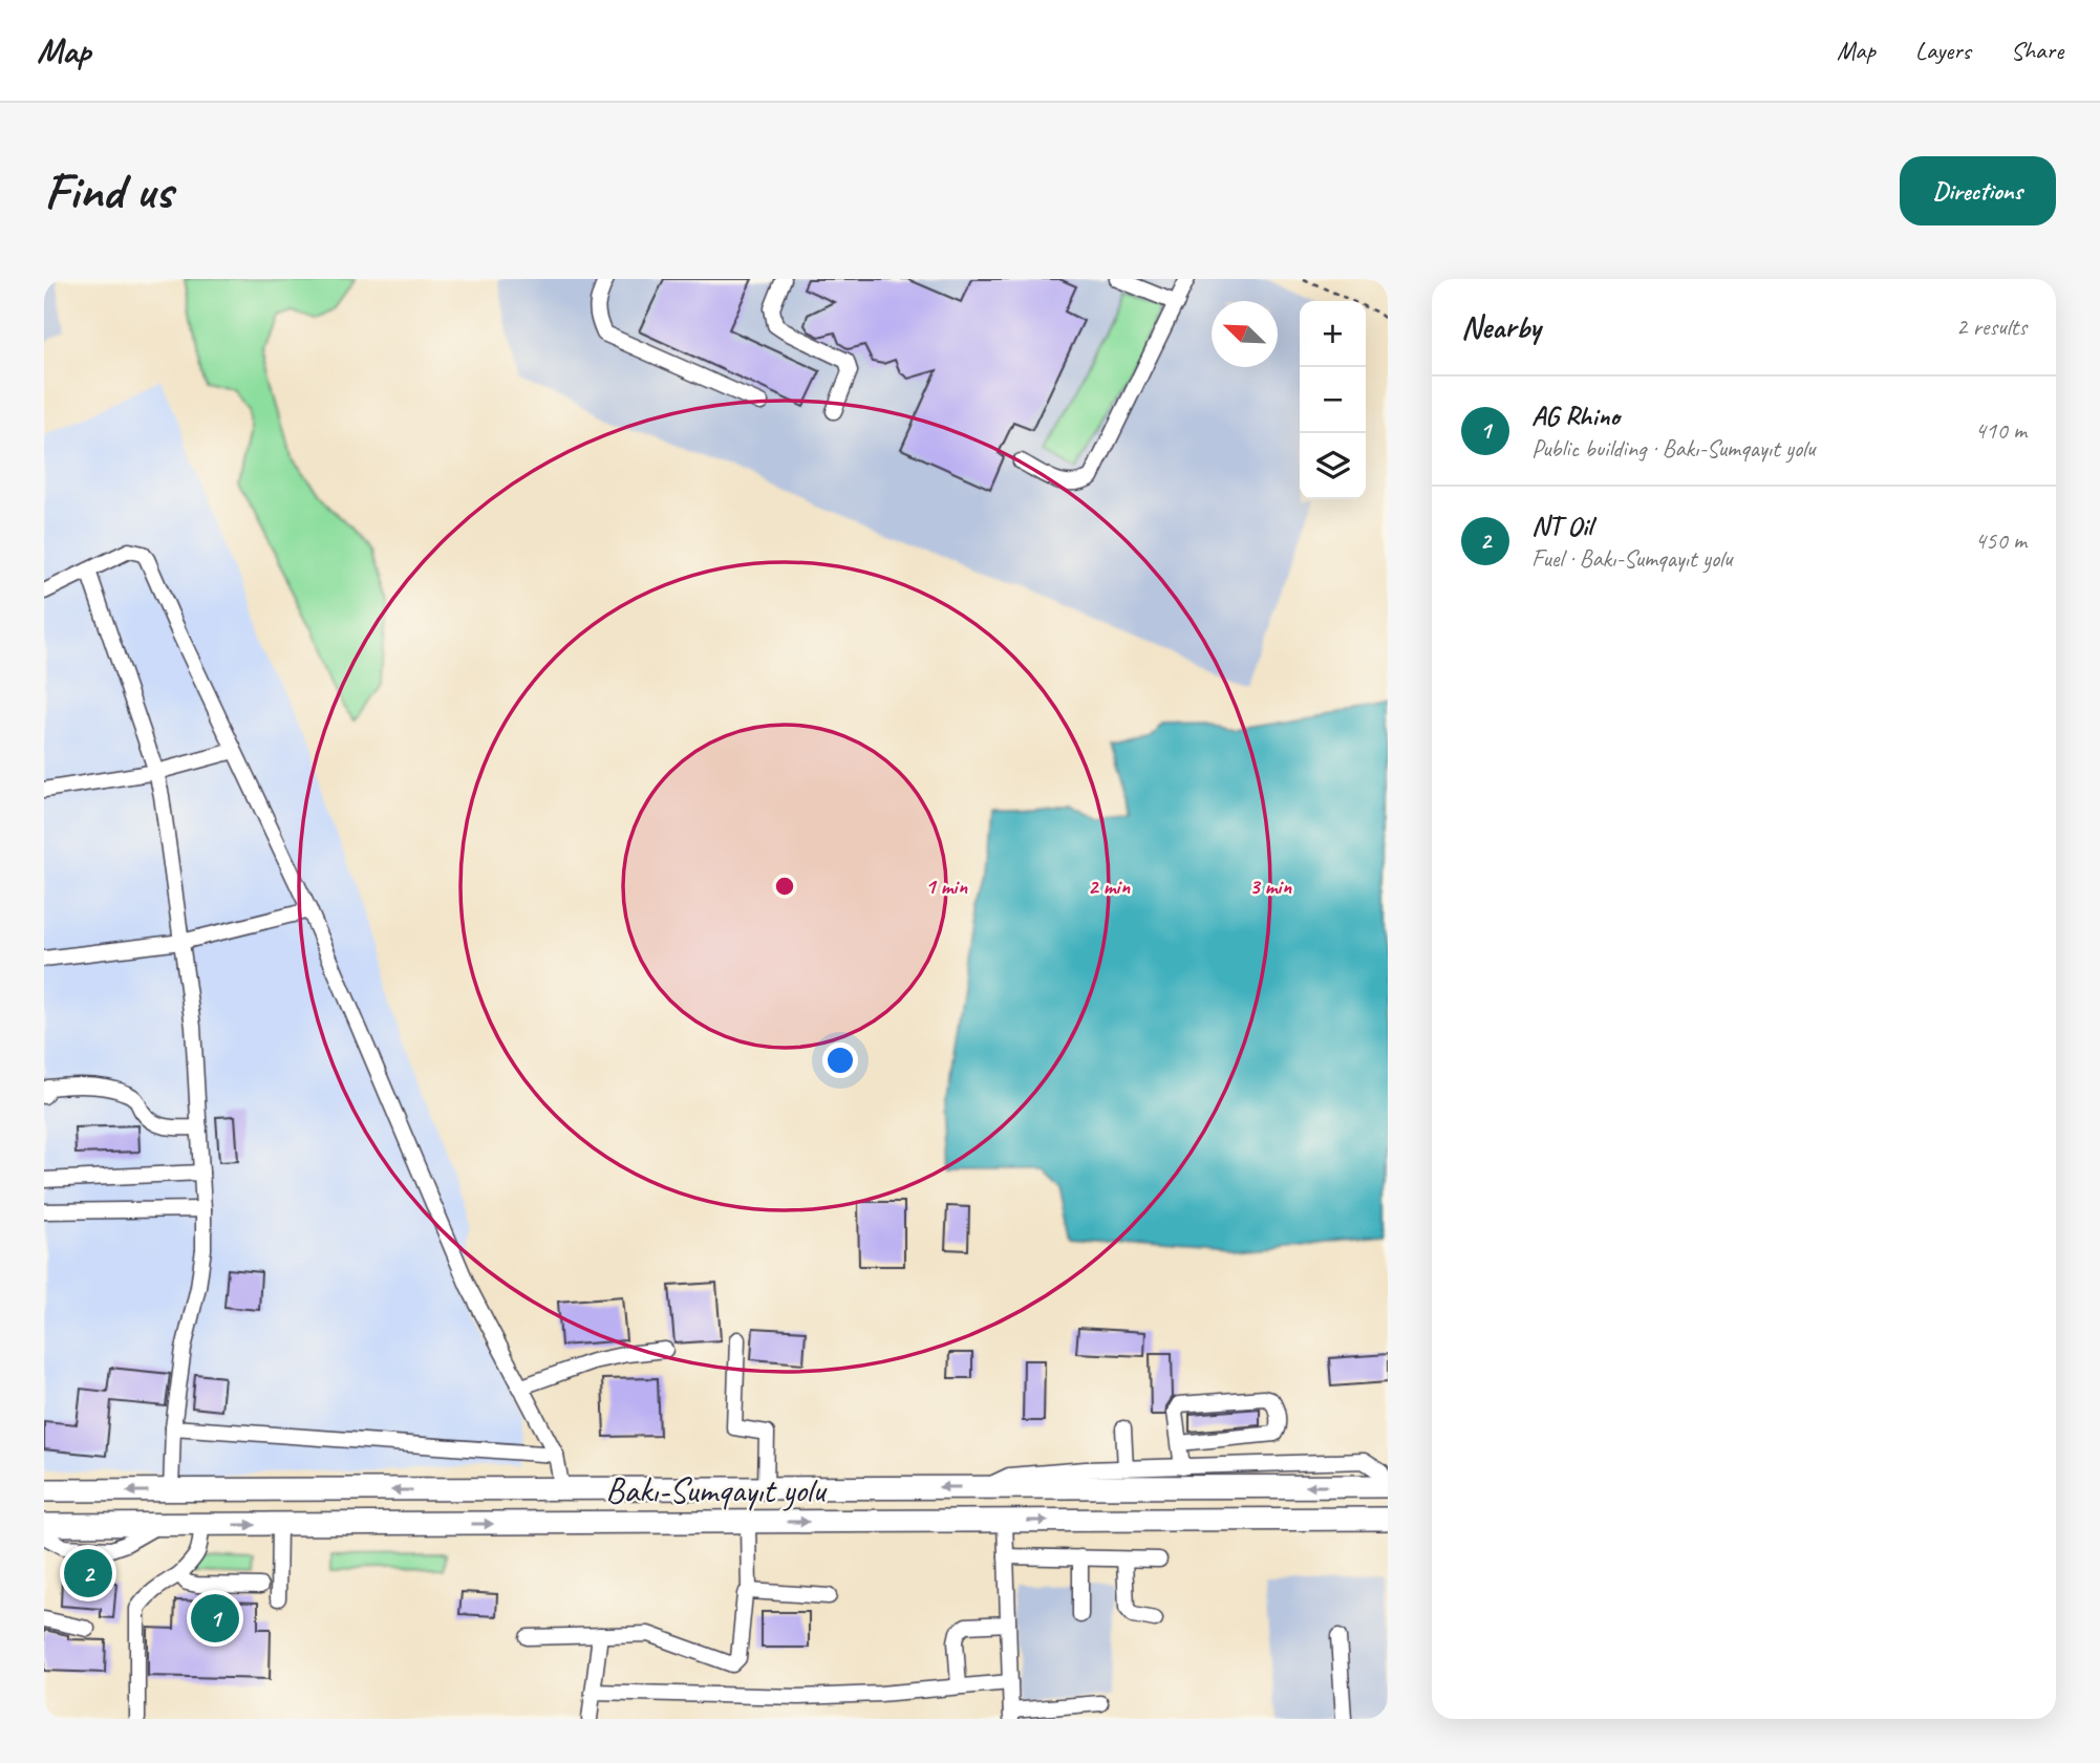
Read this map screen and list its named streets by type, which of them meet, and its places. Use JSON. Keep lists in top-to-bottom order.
{
  "streets": {
    "highway": ["Bakı-Sumqayıt yolu"]
  },
  "north": "top left",
  "page": {
    "header": "Map",
    "nav": ["Map", "Layers", "Share"],
    "buttons": "Directions",
    "title": "Find us",
    "heading": ["Nearby", "2 results"],
    "map_buttons": ["+", "−"],
    "list": [
      {
        "mark": "1",
        "name": "AG Rhino",
        "note": "Public building · Bakı-Sumqayıt yolu",
        "value": "410 m"
      },
      {
        "mark": "2",
        "name": "NT Oil",
        "note": "Fuel · Bakı-Sumqayıt yolu",
        "value": "450 m"
      }
    ],
    "pins": ["2", "1"]
  },
  "rings": ["1 min", "2 min", "3 min"]
}
